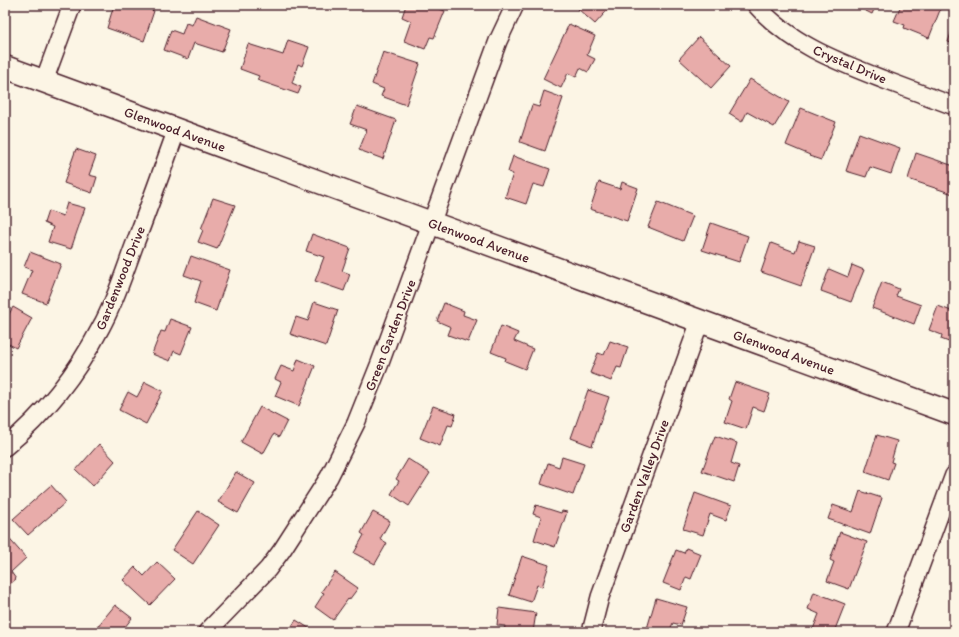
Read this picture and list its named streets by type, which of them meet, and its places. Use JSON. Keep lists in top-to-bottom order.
{
  "streets": {
    "street": [
      "Crystal Drive",
      "Glenwood Avenue",
      "Gardenwood Drive",
      "Green Garden Drive",
      "Garden Valley Drive"
    ]
  },
  "crossings": [
    ["Glenwood Avenue", "Gardenwood Drive"],
    ["Glenwood Avenue", "Green Garden Drive"],
    ["Glenwood Avenue", "Garden Valley Drive"]
  ]
}
